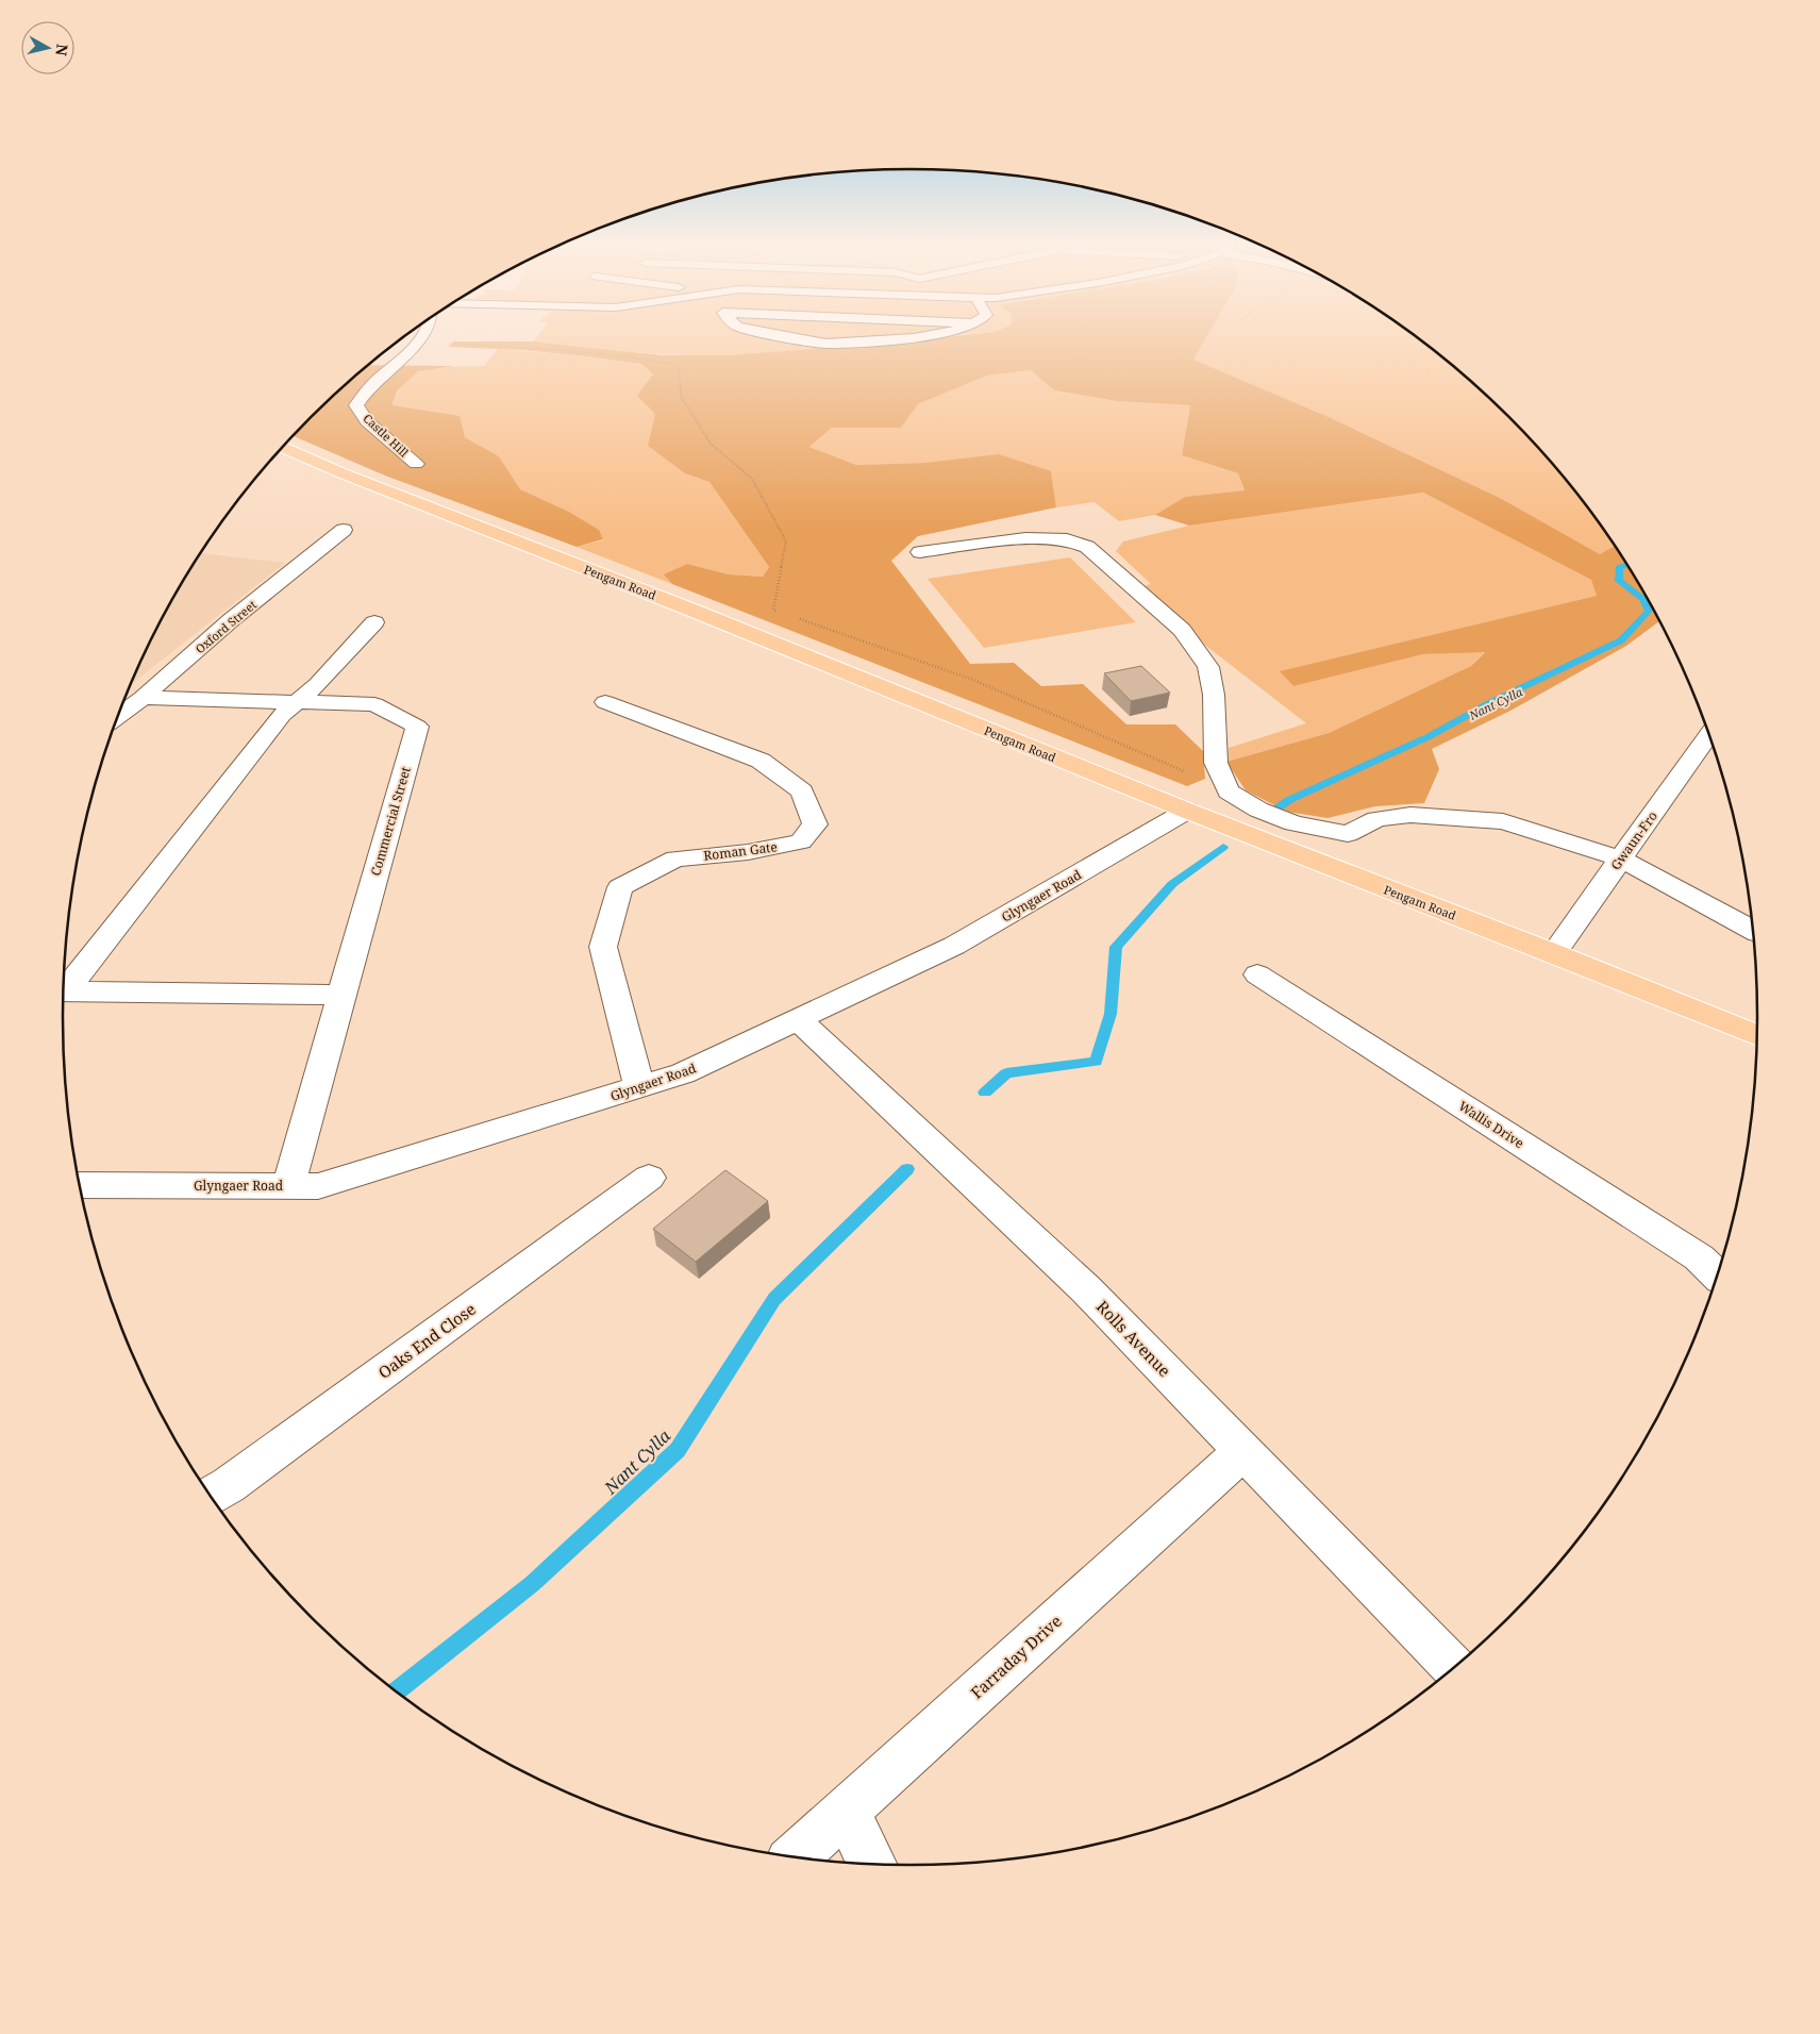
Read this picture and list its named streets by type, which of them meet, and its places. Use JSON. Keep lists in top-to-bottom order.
{
  "streets": {
    "main road": ["Pengam Road"],
    "street": [
      "Castle Hill",
      "Oxford Street",
      "Commercial Street",
      "Gwaun-Fro",
      "Roman Gate",
      "Glyngaer Road",
      "Wallis Drive",
      "Rolls Avenue",
      "Oaks End Close",
      "Farraday Drive"
    ]
  },
  "crossings": [
    ["Pengam Road", "Gwaun-Fro"],
    ["Pengam Road", "Glyngaer Road"],
    ["Oxford Street", "Commercial Street"],
    ["Commercial Street", "Glyngaer Road"],
    ["Roman Gate", "Glyngaer Road"],
    ["Glyngaer Road", "Rolls Avenue"],
    ["Rolls Avenue", "Farraday Drive"]
  ],
  "water": ["Nant Cylla"],
  "north": "right"
}
